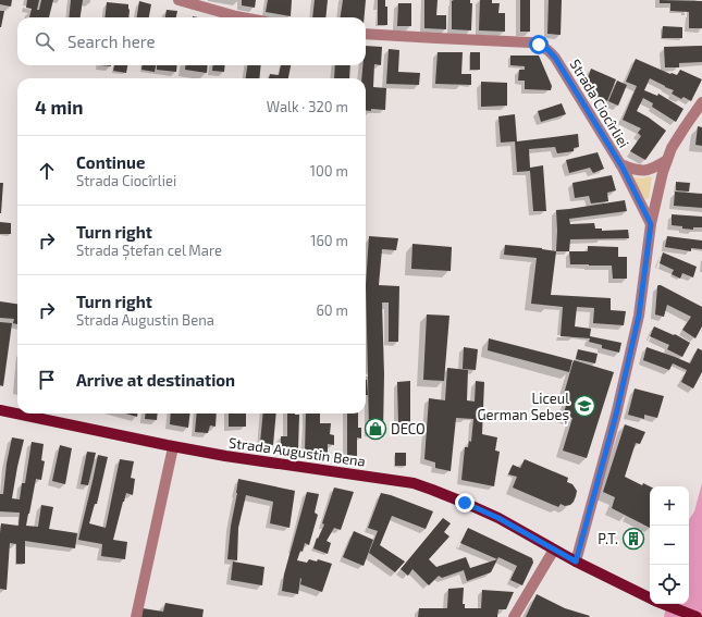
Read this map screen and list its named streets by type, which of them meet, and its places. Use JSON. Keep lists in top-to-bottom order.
{
  "streets": {
    "main road": ["Strada Augustin Bena"],
    "street": ["Strada Ciocîrliei"]
  },
  "places": {
    "school or university": ["Liceul German Sebeș"],
    "shop": ["DECO"],
    "building": ["P.T."]
  },
  "page": {
    "search": "Search here",
    "heading": ["4 min", "Walk · 320 m"],
    "list": [
      ["Continue", "Strada Ciocîrliei", "100 m"],
      ["Turn right", "Strada Ștefan cel Mare", "160 m"],
      ["Turn right", "Strada Augustin Bena", "60 m"],
      "Arrive at destination"
    ],
    "map_buttons": ["+", "−"]
  }
}
